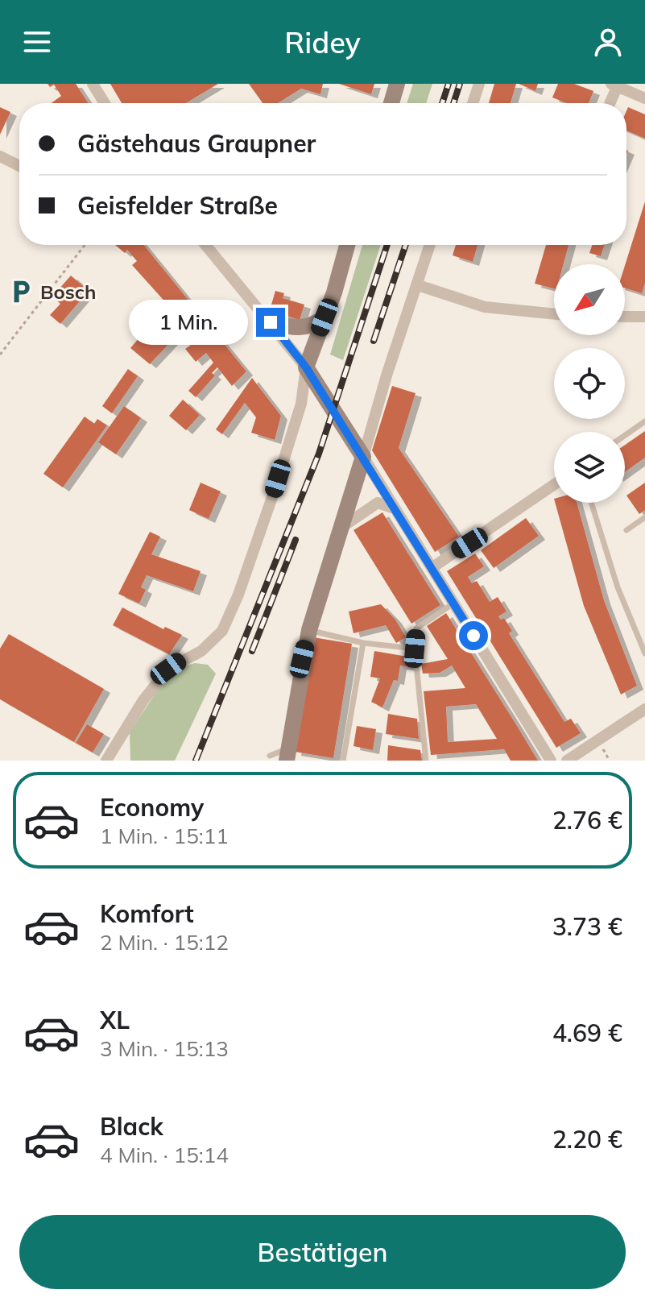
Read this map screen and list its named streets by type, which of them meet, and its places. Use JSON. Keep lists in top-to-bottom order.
{
  "places": {
    "parking": ["Bosch"]
  },
  "north": "bottom left",
  "page": {
    "header": "Ridey",
    "banner": ["Gästehaus Graupner", "Geisfelder Straße"],
    "bubble": "1 Min.",
    "list": [
      {
        "name": "Economy",
        "note": "1 Min. · 15:11",
        "value": "2.76 €"
      },
      {
        "name": "Komfort",
        "note": "2 Min. · 15:12",
        "value": "3.73 €"
      },
      {
        "name": "XL",
        "note": "3 Min. · 15:13",
        "value": "4.69 €"
      },
      {
        "name": "Black",
        "note": "4 Min. · 15:14",
        "value": "2.20 €"
      }
    ],
    "buttons": "Bestätigen"
  }
}
